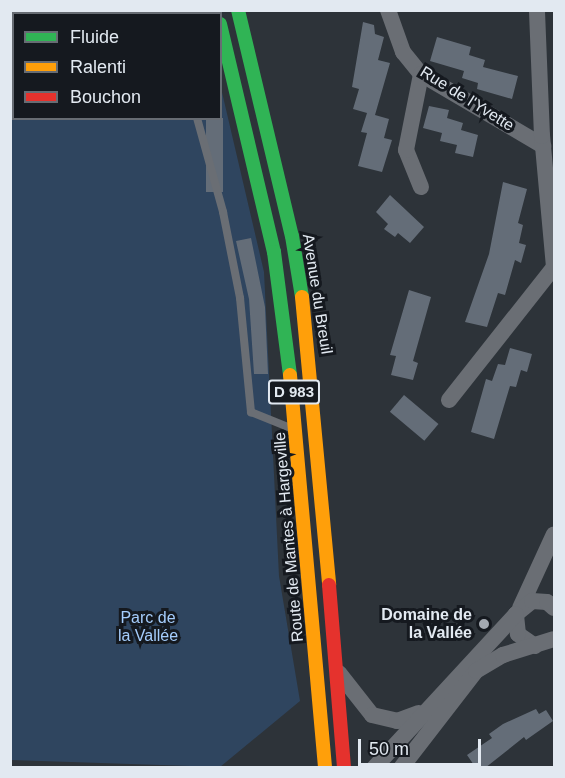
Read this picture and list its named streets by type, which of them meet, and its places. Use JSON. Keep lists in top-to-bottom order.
{
  "streets": {
    "main road": ["Avenue du Breuil", "D 983", "Route de Mantes à Hargeville"],
    "street": ["Rue de l'Yvette"]
  },
  "parks": ["Parc de la Vallée"],
  "places": ["Domaine de la Vallée"],
  "legend": ["Fluide", "Ralenti", "Bouchon"],
  "scale_bar": "50 m"
}
